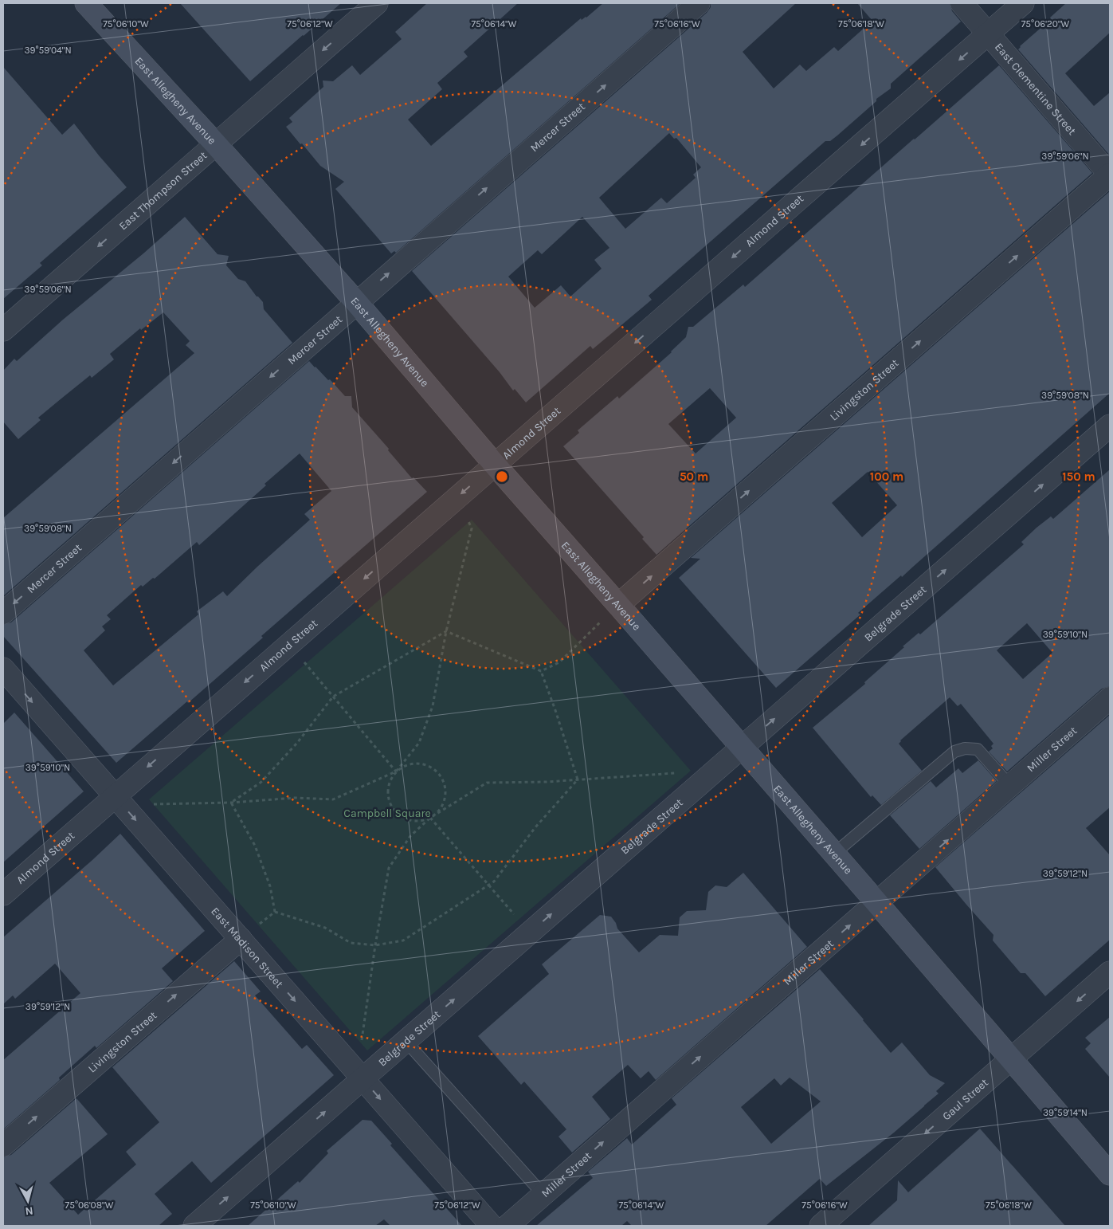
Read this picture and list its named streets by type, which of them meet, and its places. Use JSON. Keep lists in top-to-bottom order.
{
  "streets": {
    "street": [
      "East Clementine Street",
      "East Allegheny Avenue",
      "Mercer Street",
      "East Thompson Street",
      "Almond Street",
      "Livingston Street",
      "Belgrade Street",
      "Miller Street",
      "East Madison Street",
      "Gaul Street"
    ]
  },
  "crossings": [
    ["East Clementine Street", "Almond Street"],
    ["East Clementine Street", "Livingston Street"],
    ["East Allegheny Avenue", "Mercer Street"],
    ["East Allegheny Avenue", "East Thompson Street"],
    ["East Allegheny Avenue", "Almond Street"],
    ["East Allegheny Avenue", "Livingston Street"],
    ["East Allegheny Avenue", "Belgrade Street"],
    ["East Allegheny Avenue", "Miller Street"],
    ["East Allegheny Avenue", "Gaul Street"],
    ["Almond Street", "East Madison Street"],
    ["Livingston Street", "East Madison Street"],
    ["Belgrade Street", "East Madison Street"]
  ],
  "one_way": [
    "East Thompson Street",
    "Almond Street",
    "Livingston Street",
    "Belgrade Street",
    "Miller Street",
    "East Madison Street",
    "Gaul Street"
  ],
  "parks": ["Campbell Square"],
  "north": "bottom",
  "coordinates": [
    "75°06'10\"W",
    "75°06'12\"W",
    "75°06'14\"W",
    "75°06'16\"W",
    "75°06'18\"W",
    "75°06'20\"W",
    "39°59'04\"N",
    "39°59'06\"N",
    "39°59'08\"N",
    "39°59'10\"N",
    "39°59'12\"N",
    "39°59'14\"N",
    "75°06'08\"W"
  ],
  "rings": ["50 m", "100 m", "150 m"]
}
